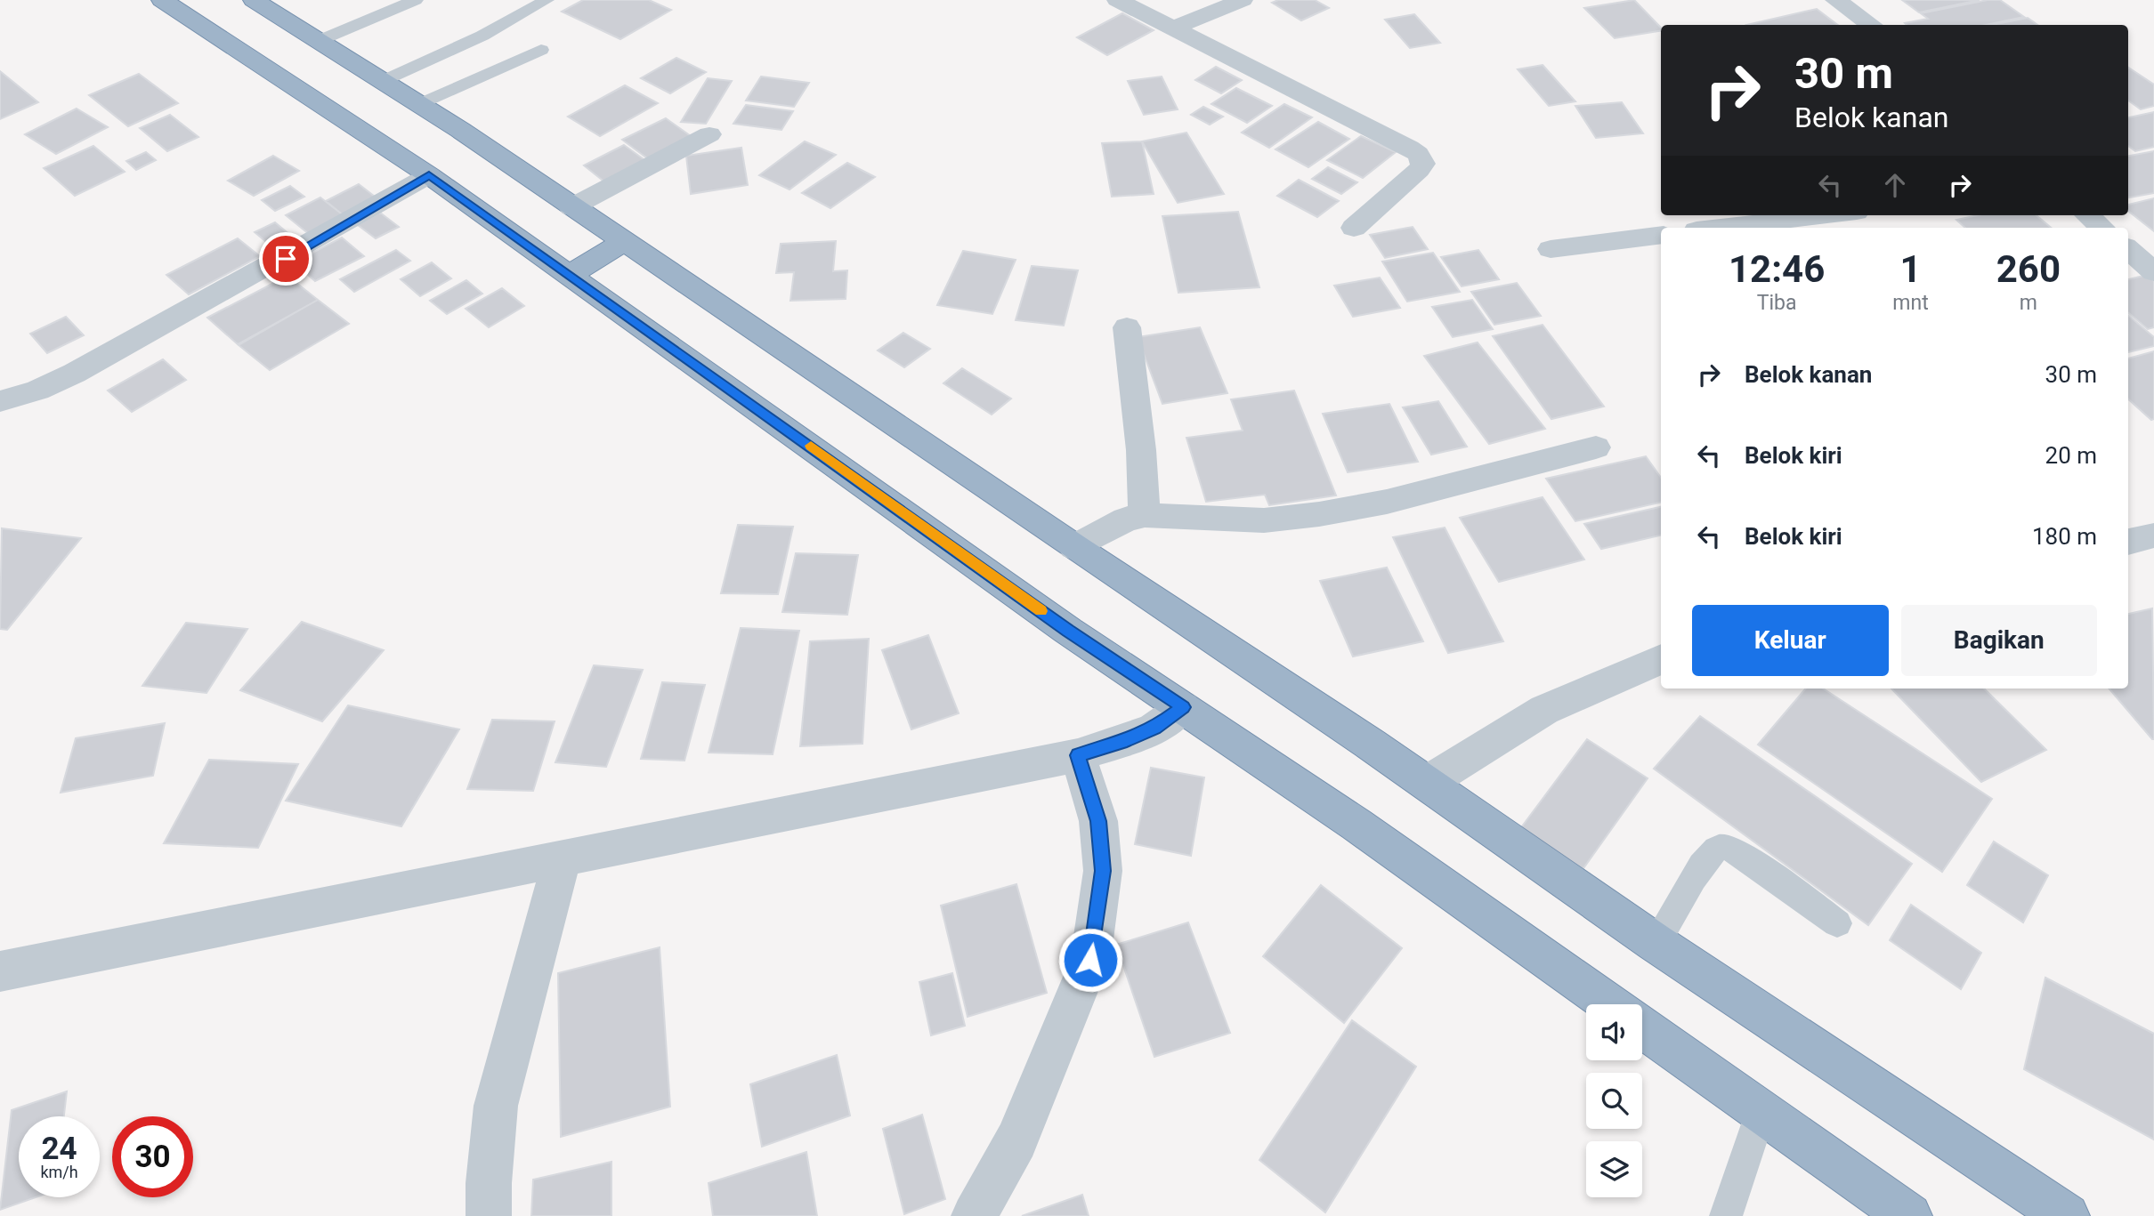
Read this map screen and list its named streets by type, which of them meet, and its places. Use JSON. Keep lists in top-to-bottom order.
{
  "page": {
    "turn": ["30 m", "Belok kanan"],
    "eta": [
      "12:46",
      "Tiba",
      "1",
      "mnt",
      "260",
      "m"
    ],
    "list": [
      {
        "name": "Belok kanan",
        "value": "30 m"
      },
      {
        "name": "Belok kiri",
        "value": "20 m"
      },
      {
        "name": "Belok kiri",
        "value": "180 m"
      }
    ],
    "buttons": ["Keluar", "Bagikan"],
    "speed": "24 km/h",
    "limit": "30"
  }
}
